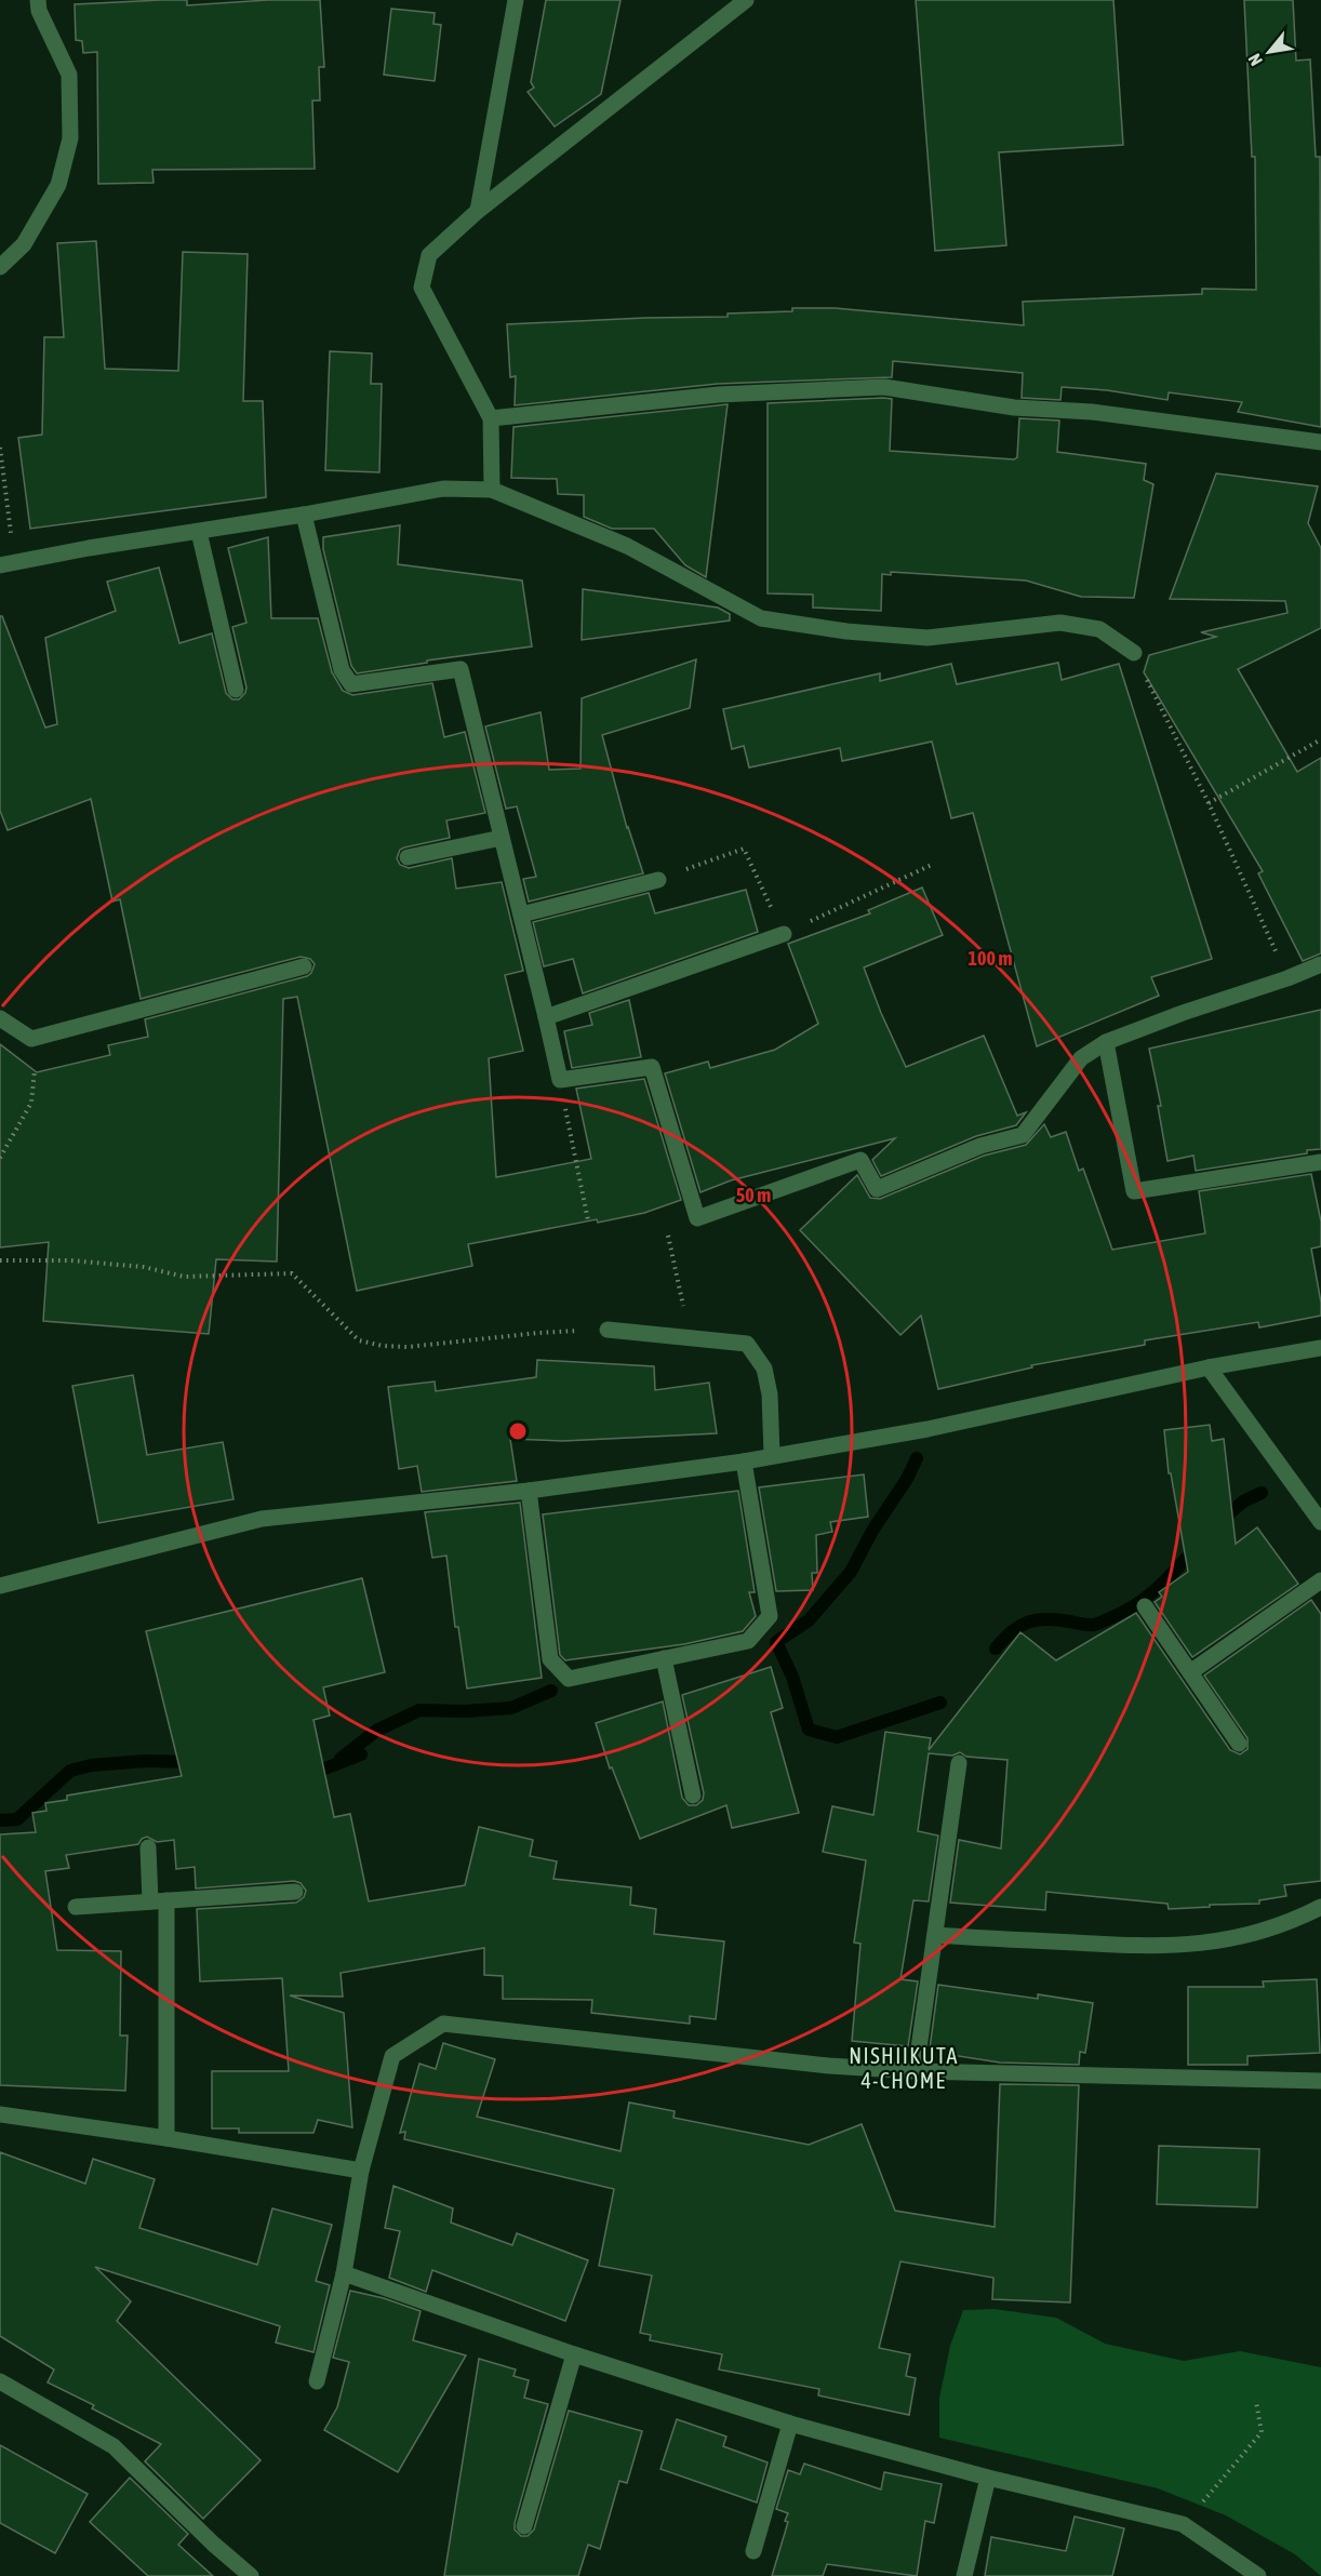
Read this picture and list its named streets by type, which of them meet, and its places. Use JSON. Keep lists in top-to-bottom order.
{
  "districts": ["NISHIIKUTA 4-CHOME"],
  "north": "bottom left",
  "rings": ["100 m", "50 m"]
}
